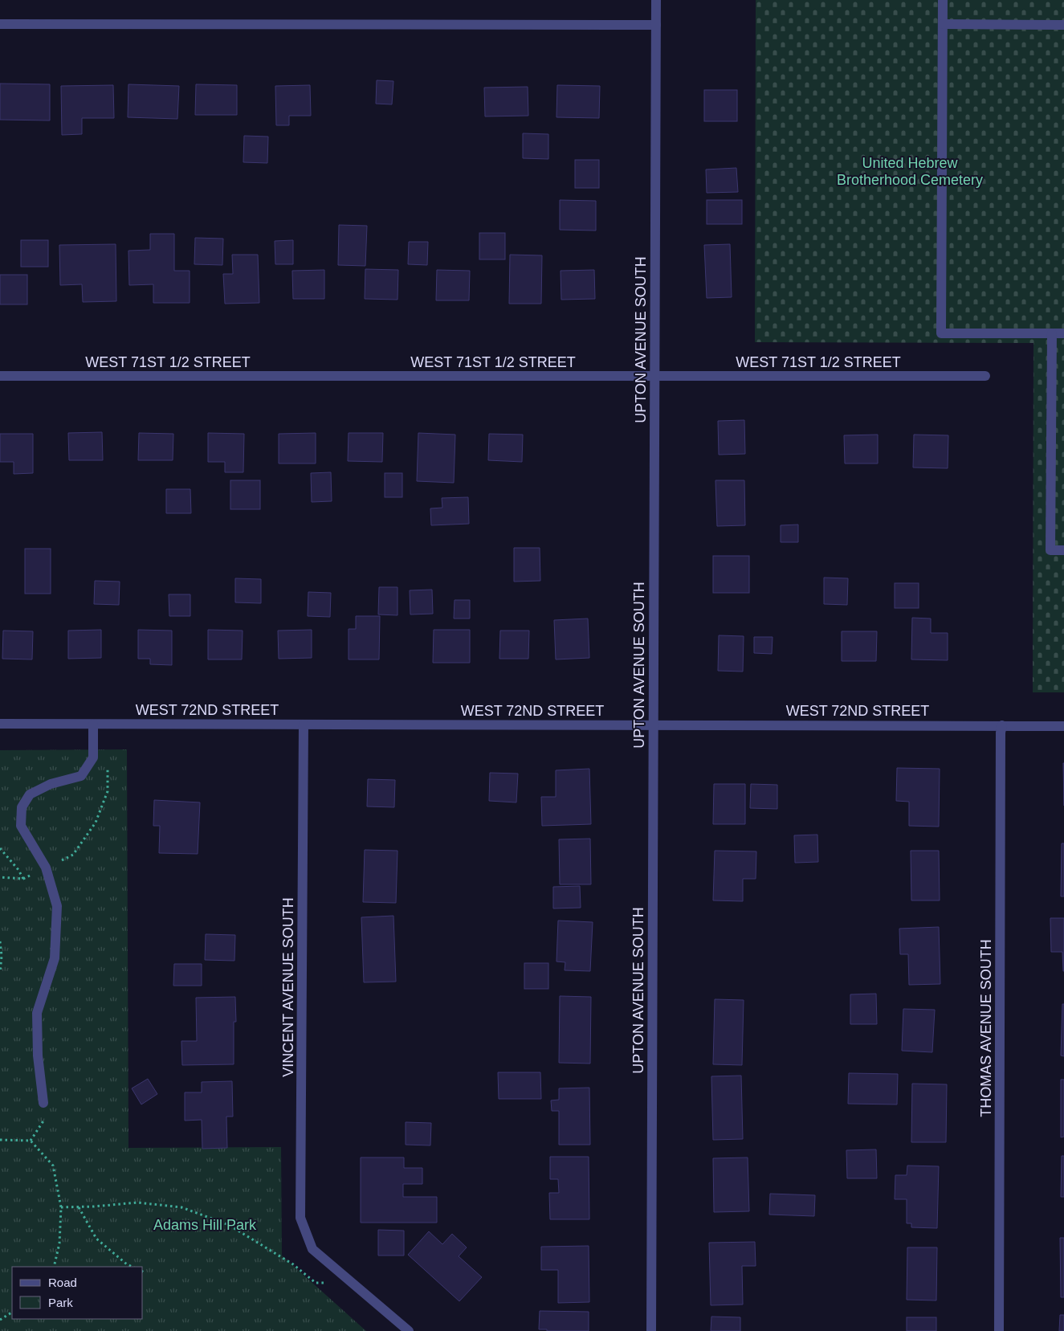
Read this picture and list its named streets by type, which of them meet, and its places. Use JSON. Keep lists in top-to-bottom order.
{
  "streets": {
    "street": [
      "UPTON AVENUE SOUTH",
      "WEST 71ST 1/2 STREET",
      "WEST 72ND STREET",
      "VINCENT AVENUE SOUTH",
      "THOMAS AVENUE SOUTH"
    ]
  },
  "crossings": [
    ["UPTON AVENUE SOUTH", "WEST 71ST 1/2 STREET"],
    ["UPTON AVENUE SOUTH", "WEST 72ND STREET"],
    ["WEST 72ND STREET", "VINCENT AVENUE SOUTH"],
    ["WEST 72ND STREET", "THOMAS AVENUE SOUTH"]
  ],
  "parks": ["United Hebrew Brotherhood Cemetery", "Adams Hill Park"],
  "legend": ["Road", "Park"]
}
